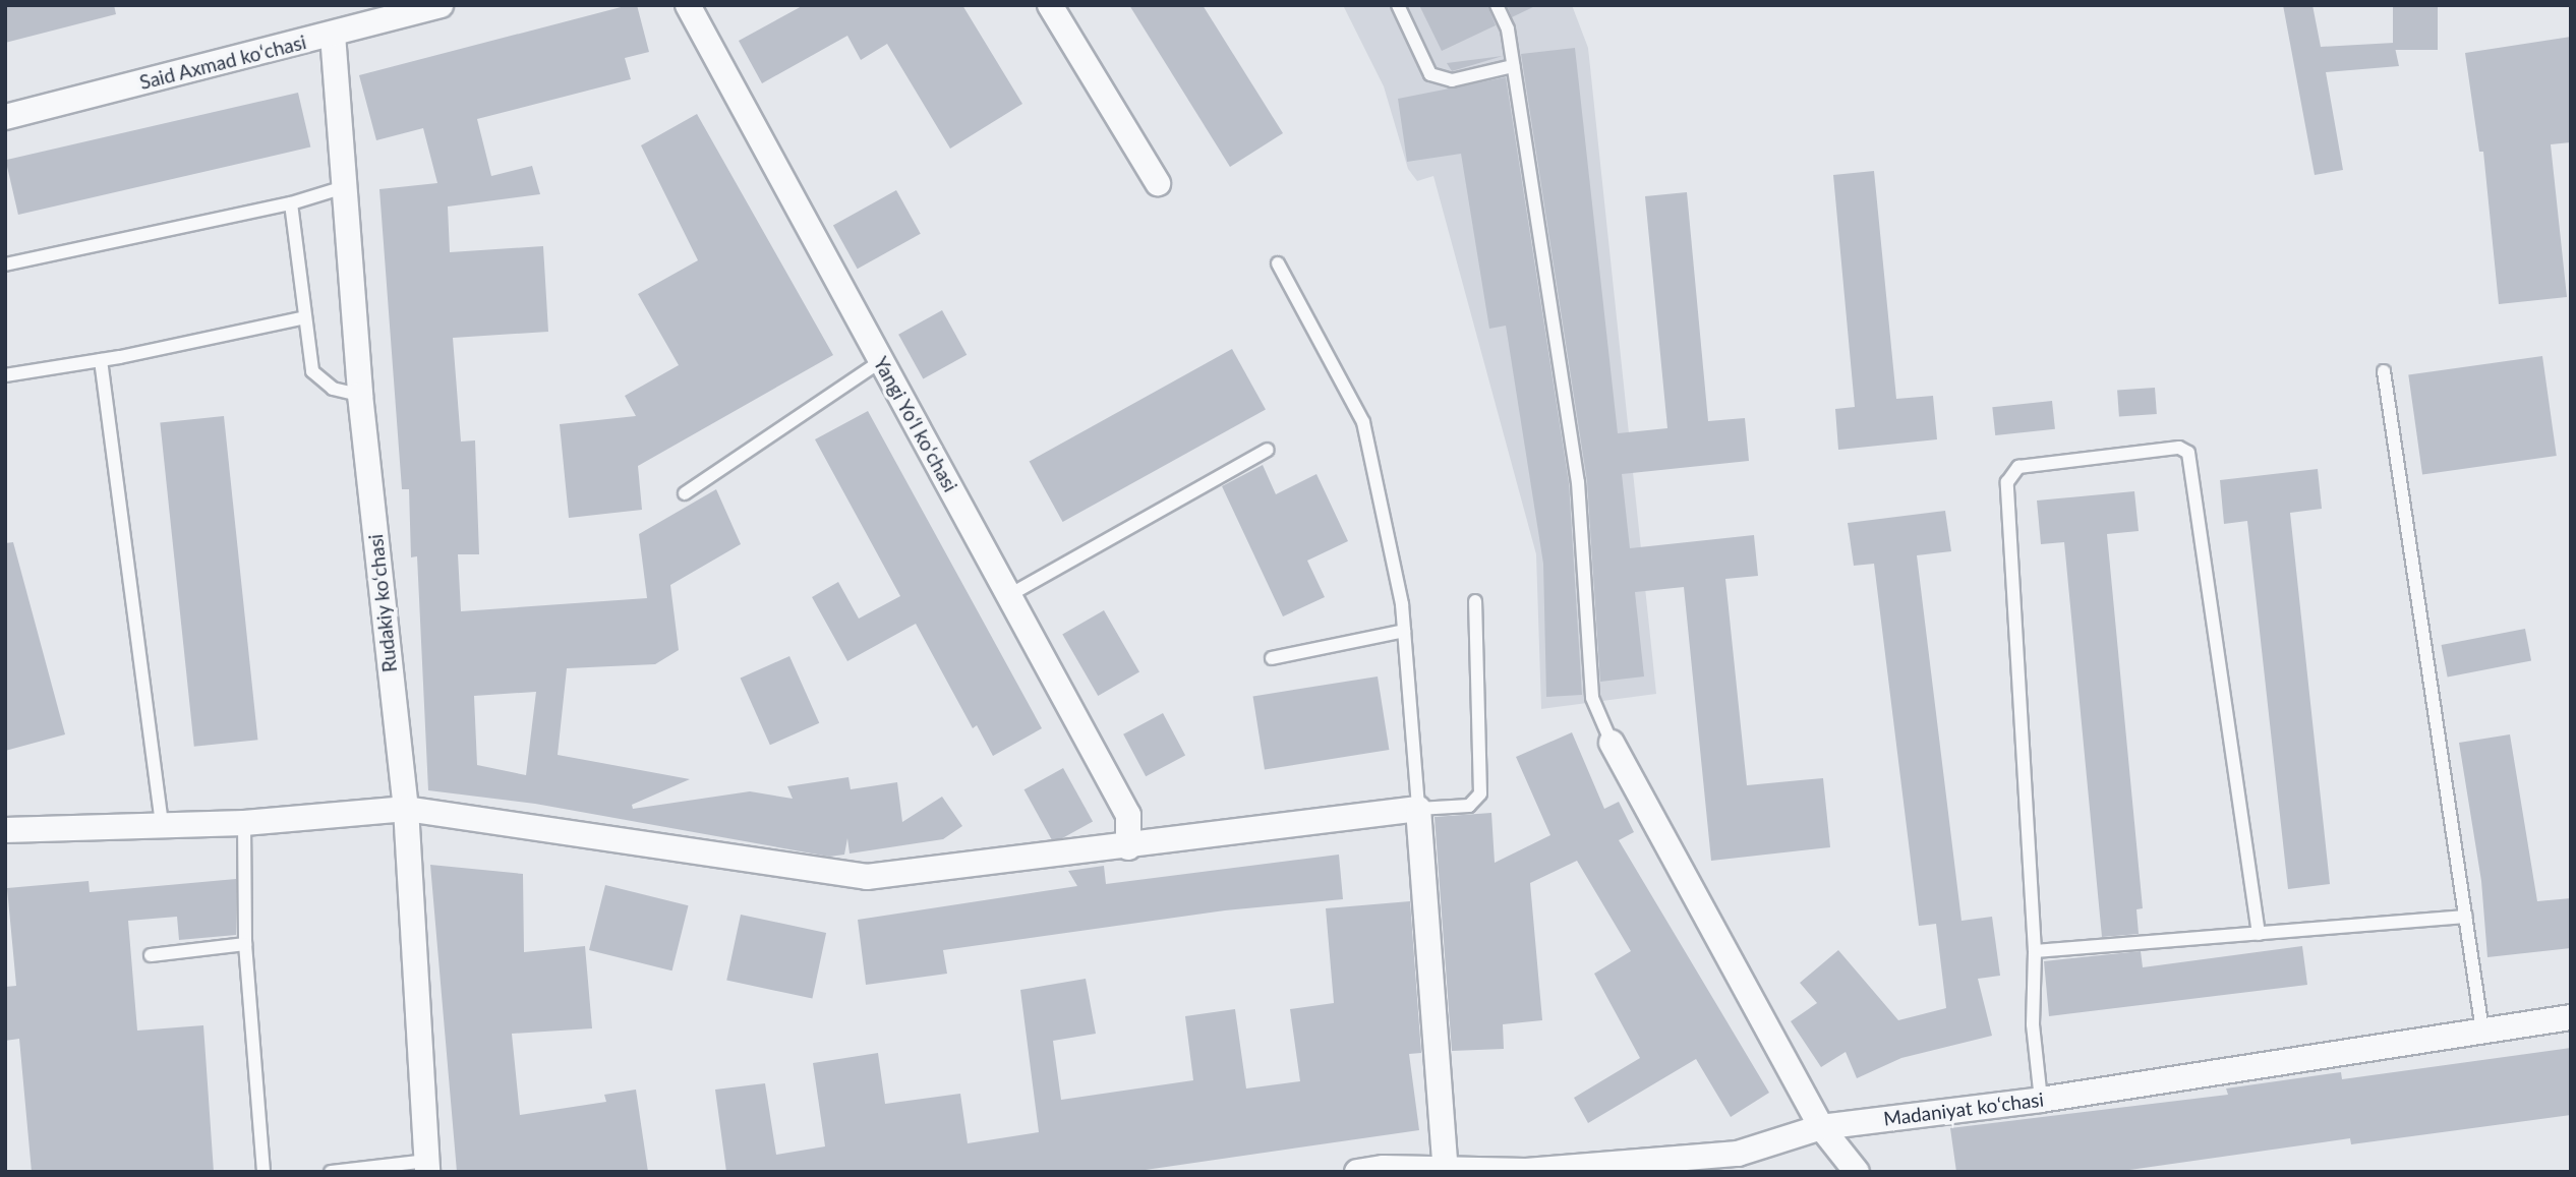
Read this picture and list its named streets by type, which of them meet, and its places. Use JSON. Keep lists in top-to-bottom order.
{
  "streets": {
    "street": [
      "Said Axmad koʻchasi",
      "Yangi Yoʻl koʻchasi",
      "Rudakiy koʻchasi",
      "Madaniyat koʻchasi"
    ]
  },
  "crossings": [
    ["Said Axmad koʻchasi", "Rudakiy koʻchasi"]
  ]
}
